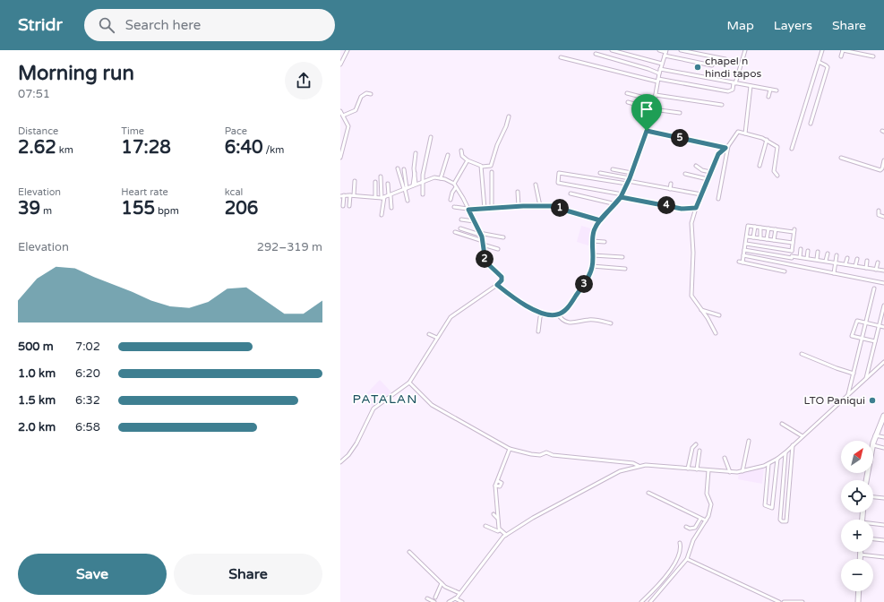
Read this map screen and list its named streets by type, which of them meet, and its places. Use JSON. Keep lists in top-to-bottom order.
{
  "districts": ["PATALAN"],
  "places": ["chapel n hindi tapos", "LTO Paniqui"],
  "north": "top right",
  "page": {
    "header": "Stridr",
    "search": "Search here",
    "nav": ["Map", "Layers", "Share"],
    "heading": ["Morning run", "07:51"],
    "stats": [
      ["Distance", "2.62 km"],
      ["Time", "17:28"],
      ["Pace", "6:40 /km"],
      ["Elevation", "39 m"],
      ["Heart rate", "155 bpm"],
      ["kcal", "206"]
    ],
    "pins": [
      "5",
      "4",
      "1",
      "2",
      "3"
    ],
    "chart": ["Elevation", "292–319 m"],
    "list": [
      {
        "name": "500 m",
        "note": "7:02"
      },
      {
        "name": "1.0 km",
        "note": "6:20"
      },
      {
        "name": "1.5 km",
        "note": "6:32"
      },
      {
        "name": "2.0 km",
        "note": "6:58"
      }
    ],
    "map_buttons": ["+", "−"],
    "buttons": ["Save", "Share"]
  }
}
